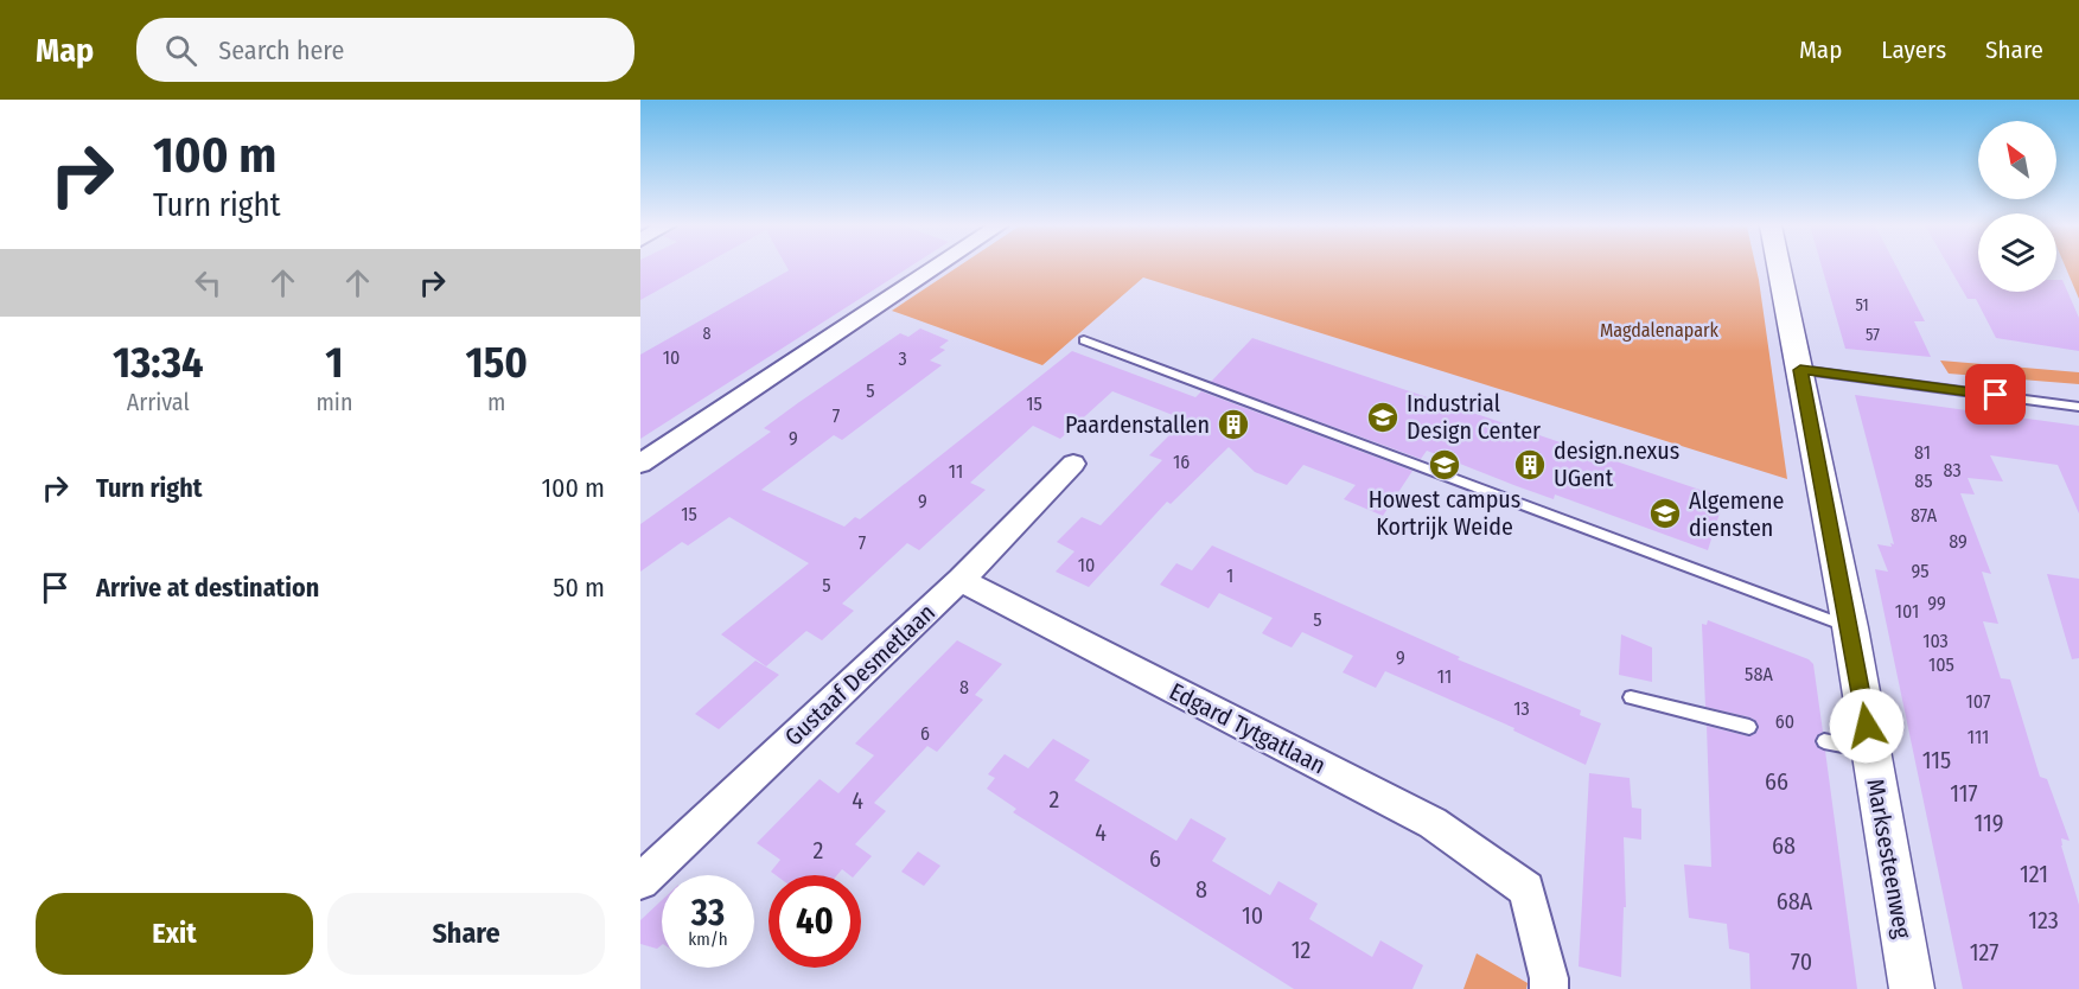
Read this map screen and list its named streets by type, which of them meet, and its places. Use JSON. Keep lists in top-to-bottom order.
{
  "streets": {
    "street": ["Gustaaf Desmetlaan", "Edgard Tytgatlaan", "Marksesteenweg"]
  },
  "crossings": [
    ["Gustaaf Desmetlaan", "Edgard Tytgatlaan"]
  ],
  "parks": ["Magdalenapark"],
  "places": {
    "school or university": ["Industrial Design Center", "Howest campus Kortrijk Weide", "Algemene diensten"],
    "building": ["Paardenstallen", "design.nexus UGent"]
  },
  "house_numbers": [
    "51",
    "8",
    "57",
    "10",
    "3",
    "5",
    "15",
    "7",
    "9",
    "81",
    "16",
    "83",
    "11",
    "85",
    "9",
    "15",
    "87A",
    "89",
    "7",
    "10",
    "95",
    "1",
    "5",
    "99",
    "101",
    "5",
    "103",
    "9",
    "105",
    "58A",
    "11",
    "8",
    "107",
    "13",
    "60",
    "6",
    "111",
    "115",
    "66",
    "117",
    "2",
    "4",
    "119",
    "4",
    "68",
    "2",
    "6",
    "121",
    "8",
    "68A",
    "10",
    "123",
    "12",
    "127",
    "70"
  ],
  "north": "top left",
  "page": {
    "header": "Map",
    "search": "Search here",
    "nav": ["Map", "Layers", "Share"],
    "turn": ["100 m", "Turn right"],
    "eta": [
      "13:34",
      "Arrival",
      "1",
      "min",
      "150",
      "m"
    ],
    "list": [
      {
        "name": "Turn right",
        "value": "100 m"
      },
      {
        "name": "Arrive at destination",
        "value": "50 m"
      }
    ],
    "speed": "33 km/h",
    "limit": "40",
    "buttons": ["Exit", "Share"]
  }
}
